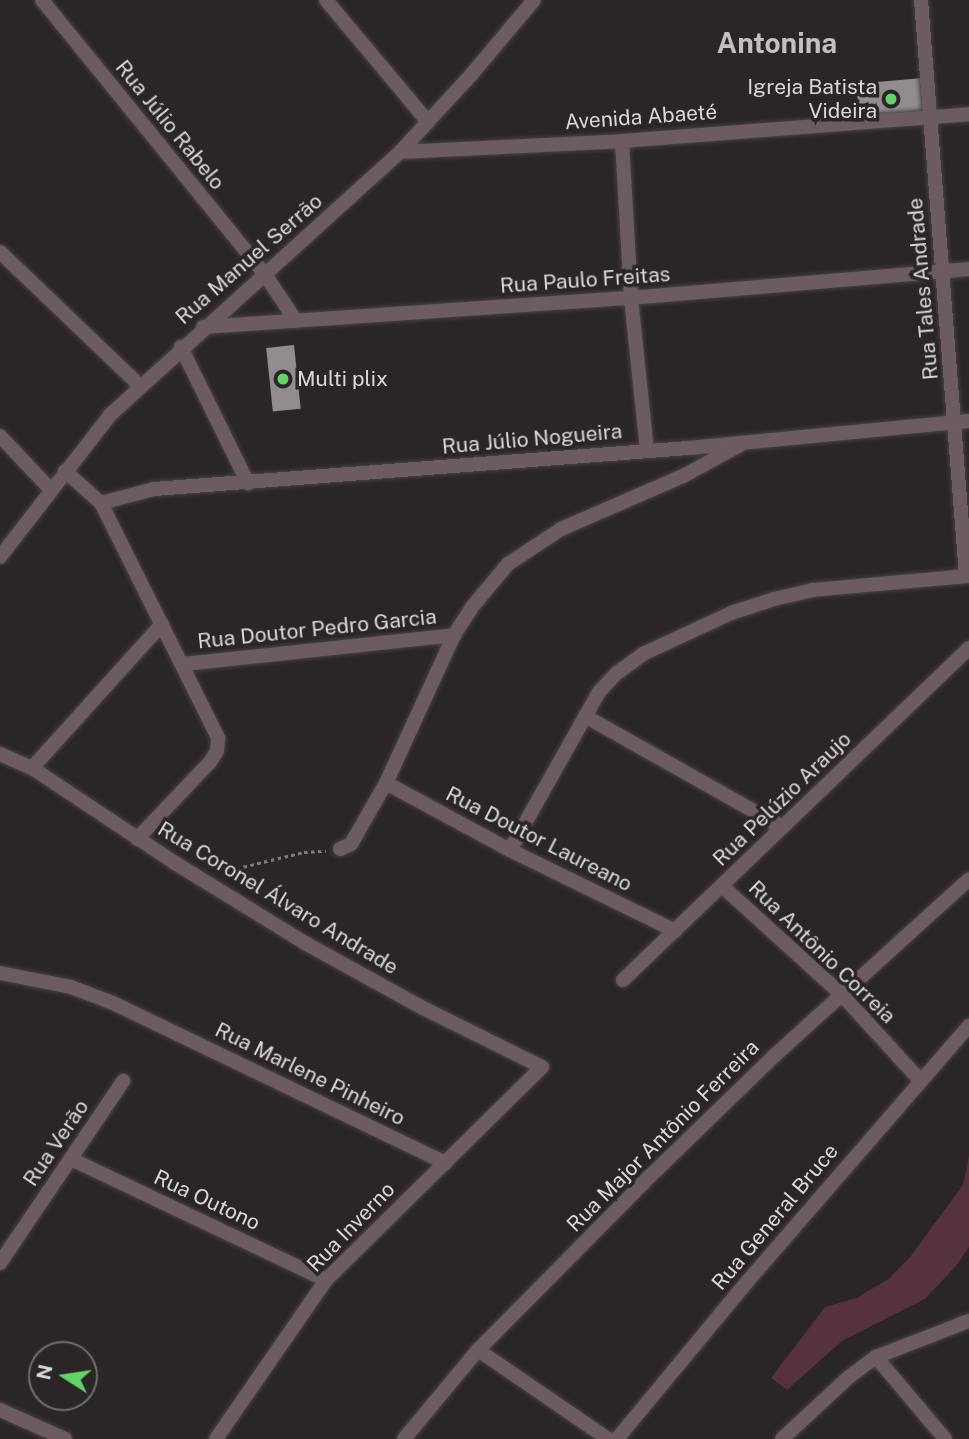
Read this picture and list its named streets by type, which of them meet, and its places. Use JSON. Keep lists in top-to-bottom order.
{
  "streets": {
    "street": [
      "Avenida Abaeté",
      "Rua Júlio Rabelo",
      "Rua Manuel Serrão",
      "Rua Paulo Freitas",
      "Rua Tales Andrade",
      "Rua Júlio Nogueira",
      "Rua Doutor Pedro Garcia",
      "Rua Pelúzio Araujo",
      "Rua Doutor Laureano",
      "Rua Coronel Álvaro Andrade",
      "Rua Antônio Correia",
      "Rua Marlene Pinheiro",
      "Rua Major Antônio Ferreira",
      "Rua Verão",
      "Rua Outono",
      "Rua General Bruce",
      "Rua Inverno"
    ]
  },
  "crossings": [
    ["Avenida Abaeté", "Rua Manuel Serrão"],
    ["Avenida Abaeté", "Rua Tales Andrade"],
    ["Rua Júlio Rabelo", "Rua Manuel Serrão"],
    ["Rua Júlio Rabelo", "Rua Paulo Freitas"],
    ["Rua Manuel Serrão", "Rua Paulo Freitas"],
    ["Rua Paulo Freitas", "Rua Tales Andrade"],
    ["Rua Tales Andrade", "Rua Júlio Nogueira"],
    ["Rua Pelúzio Araujo", "Rua Doutor Laureano"],
    ["Rua Pelúzio Araujo", "Rua Antônio Correia"],
    ["Rua Coronel Álvaro Andrade", "Rua Inverno"],
    ["Rua Antônio Correia", "Rua Major Antônio Ferreira"],
    ["Rua Antônio Correia", "Rua General Bruce"],
    ["Rua Marlene Pinheiro", "Rua Inverno"],
    ["Rua Verão", "Rua Outono"],
    ["Rua Outono", "Rua Inverno"]
  ],
  "districts": ["Antonina"],
  "places": ["Igreja Batista Videira", "Multi plix"],
  "north": "left"
}
